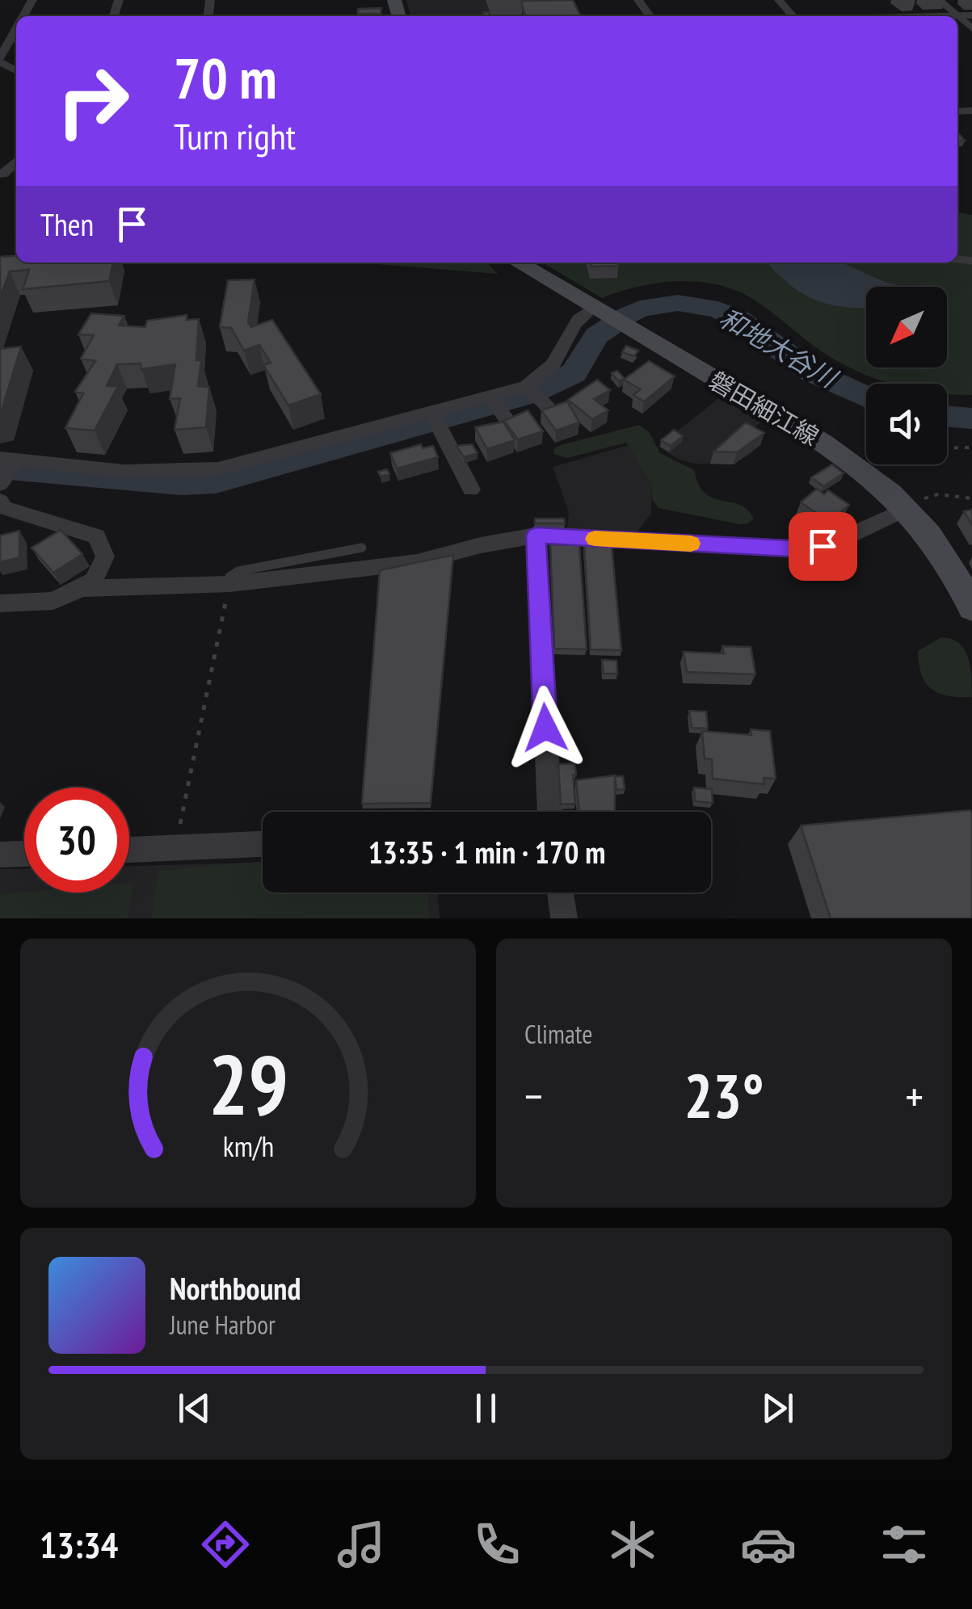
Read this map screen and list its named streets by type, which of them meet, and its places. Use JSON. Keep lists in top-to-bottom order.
{
  "streets": {
    "main road": ["磐田細江線"]
  },
  "water": ["和地大谷川"],
  "north": "bottom left",
  "page": {
    "turn": ["70 m", "Turn right"],
    "then": "Then",
    "limit": "30",
    "trip": "13:35 · 1 min · 170 m",
    "tile": "Climate",
    "heat": ["−", "23°", "+"],
    "song": ["Northbound", "June Harbor"],
    "tabs": "13:34",
    "gauge": ["29", "km/h"]
  }
}
